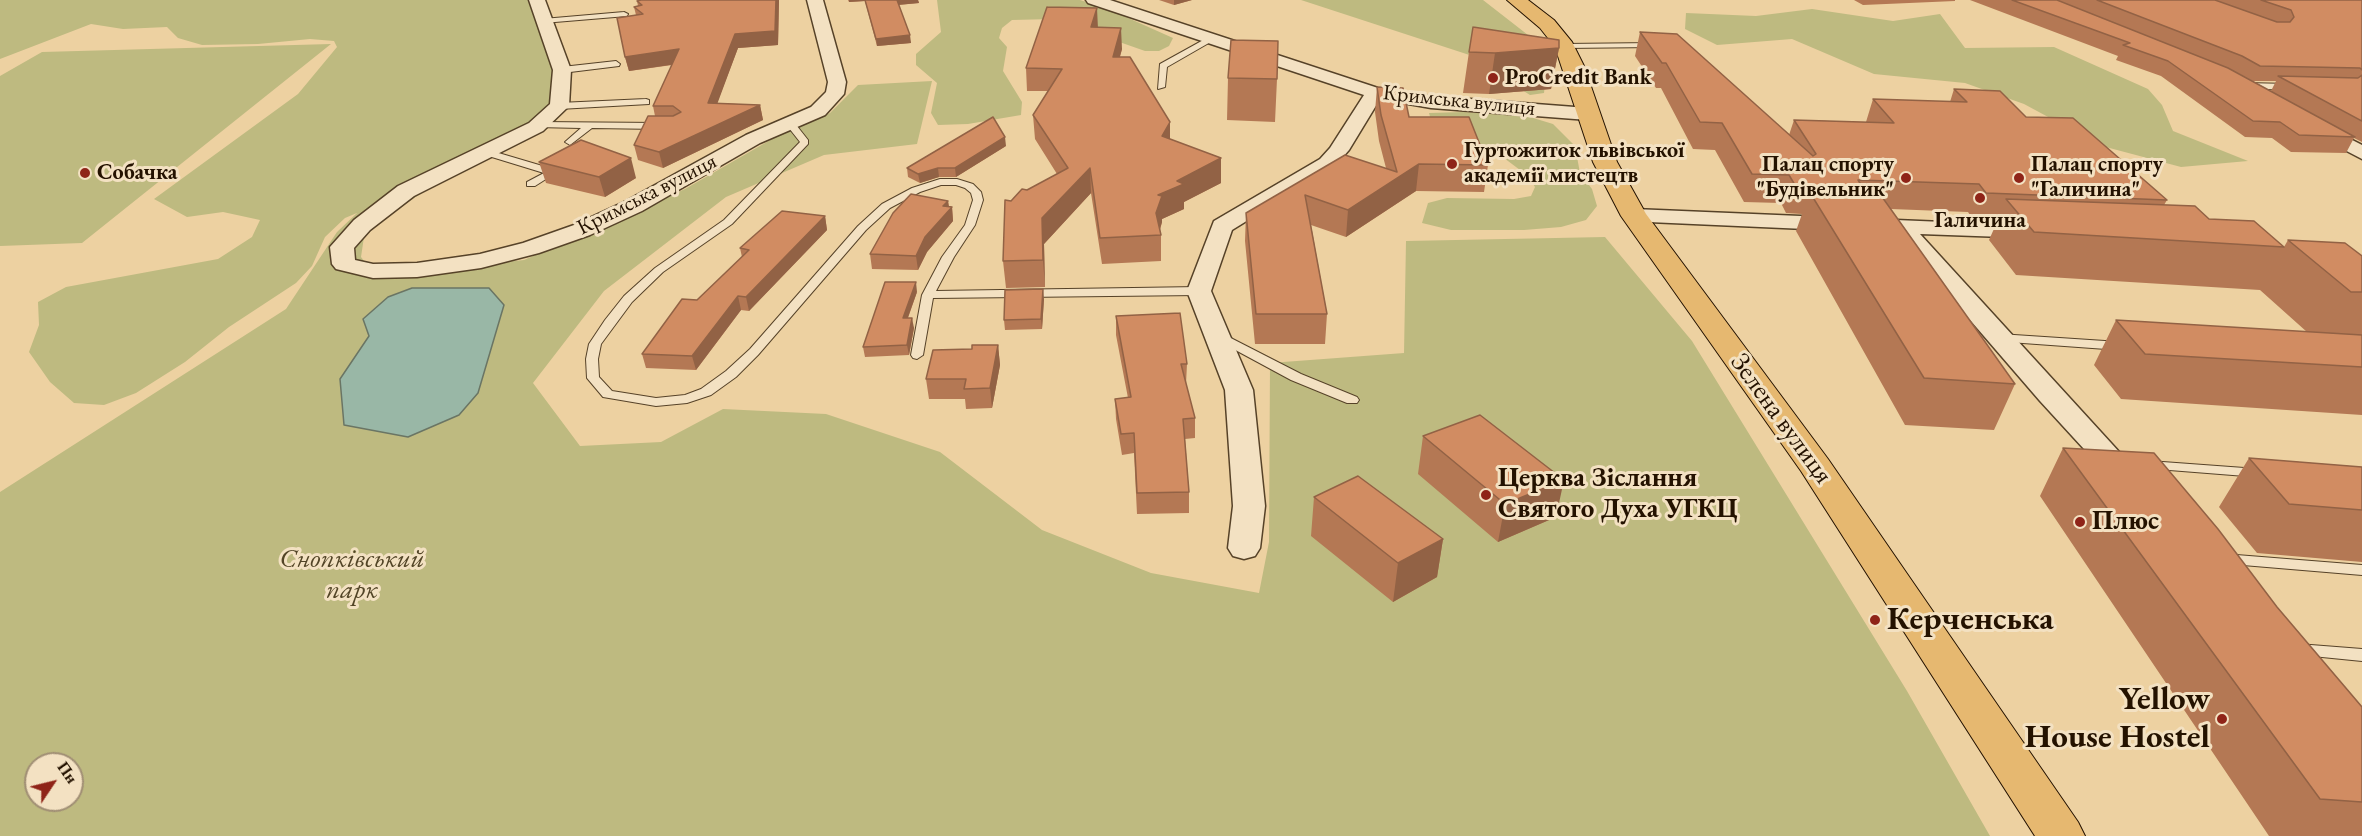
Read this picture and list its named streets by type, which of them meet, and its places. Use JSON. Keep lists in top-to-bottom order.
{
  "streets": {
    "main road": ["Зелена вулиця"],
    "street": ["Кримська вулиця"]
  },
  "crossings": [
    ["Кримська вулиця", "Зелена вулиця"]
  ],
  "parks": ["Снопківський парк"],
  "places": [
    "ProCredit Bank",
    "Гуртожиток львівської академії мистецтв",
    "Собачка",
    "Палац спорту \"Будівельник\"",
    "Палац спорту \"Галичина\"",
    "Галичина",
    "Церква Зіслання Святого Духа УГКЦ",
    "Плюс",
    "Керченська",
    "Yellow House Hostel"
  ],
  "north": "top right"
}
